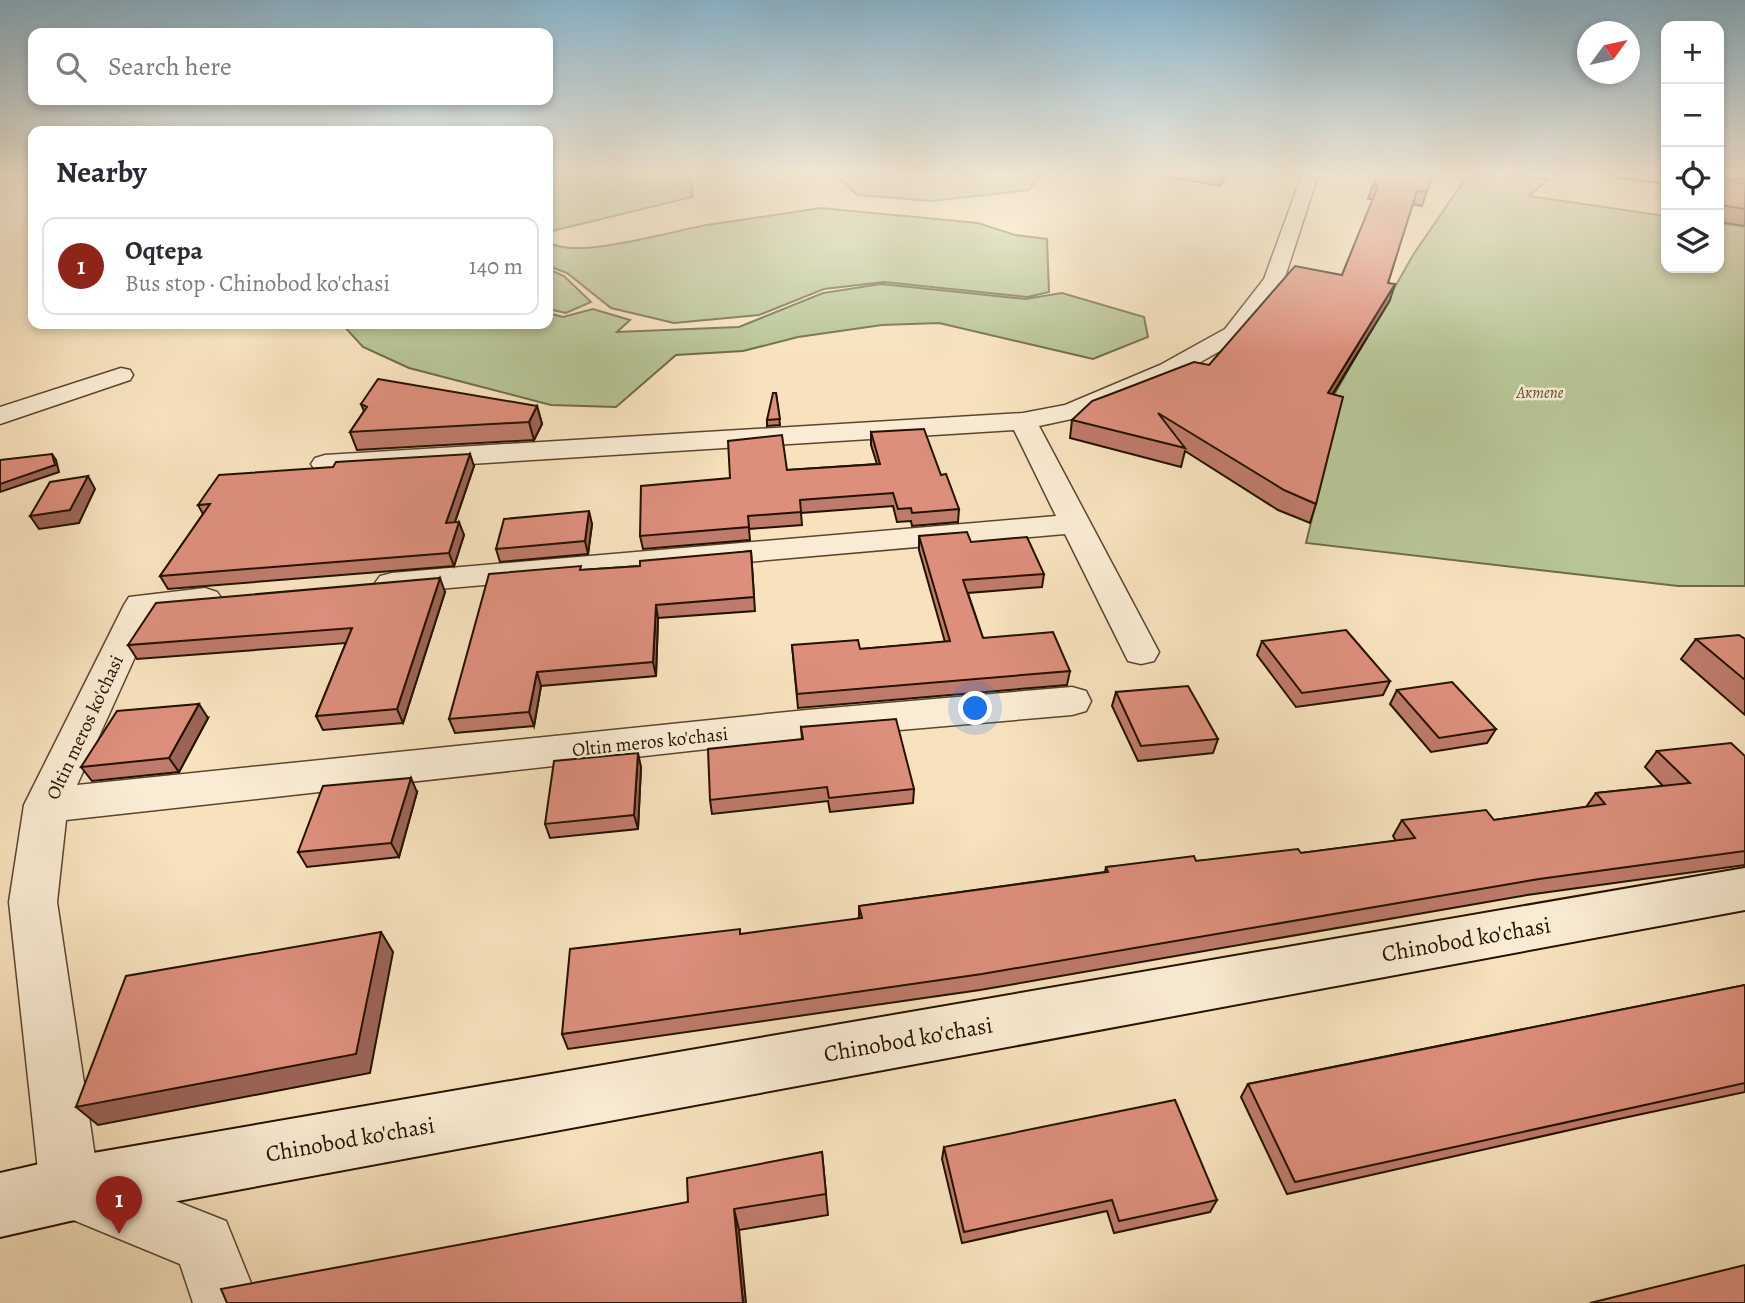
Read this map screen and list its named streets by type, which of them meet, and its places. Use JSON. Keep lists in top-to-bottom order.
{
  "streets": {
    "street": ["Oltin meros ko'chasi", "Chinobod ko'chasi"]
  },
  "parks": ["Актепе"],
  "north": "top right",
  "page": {
    "map_buttons": ["+", "−"],
    "search": "Search here",
    "heading": "Nearby",
    "list": [
      {
        "mark": "1",
        "name": "Oqtepa",
        "note": "Bus stop · Chinobod ko'chasi",
        "value": "140 m"
      }
    ],
    "pins": "1"
  }
}
